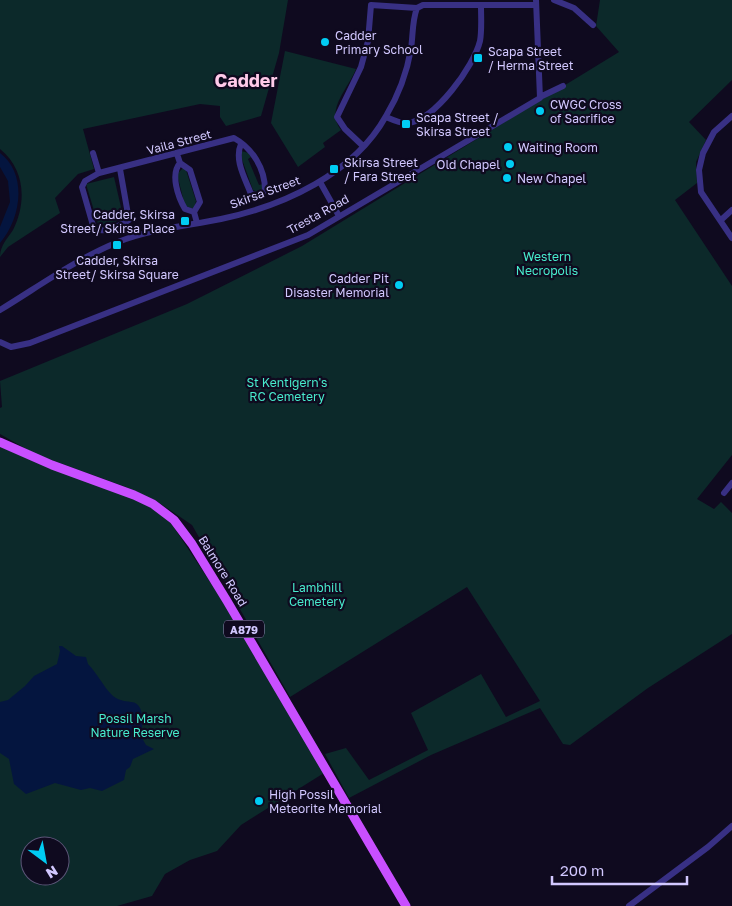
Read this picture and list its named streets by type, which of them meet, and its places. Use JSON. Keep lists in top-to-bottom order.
{
  "streets": {
    "main road": ["Balmore Road", "A879"],
    "street": ["Vaila Street", "Skirsa Street", "Tresta Road"]
  },
  "districts": ["Cadder"],
  "parks": [
    "Western Necropolis",
    "St Kentigern's RC Cemetery",
    "Lambhill Cemetery",
    "Possil Marsh Nature Reserve"
  ],
  "places": {
    "other": [
      "Cadder Primary School",
      "CWGC Cross of Sacrifice",
      "Waiting Room",
      "Old Chapel",
      "New Chapel",
      "Cadder Pit Disaster Memorial",
      "High Possil Meteorite Memorial"
    ],
    "transit": [
      "Scapa Street / Herma Street",
      "Scapa Street / Skirsa Street",
      "Skirsa Street / Fara Street",
      "Cadder, Skirsa Street/ Skirsa Place",
      "Cadder, Skirsa Street/ Skirsa Square"
    ]
  },
  "scale_bar": "200 m",
  "north": "bottom right"
}
